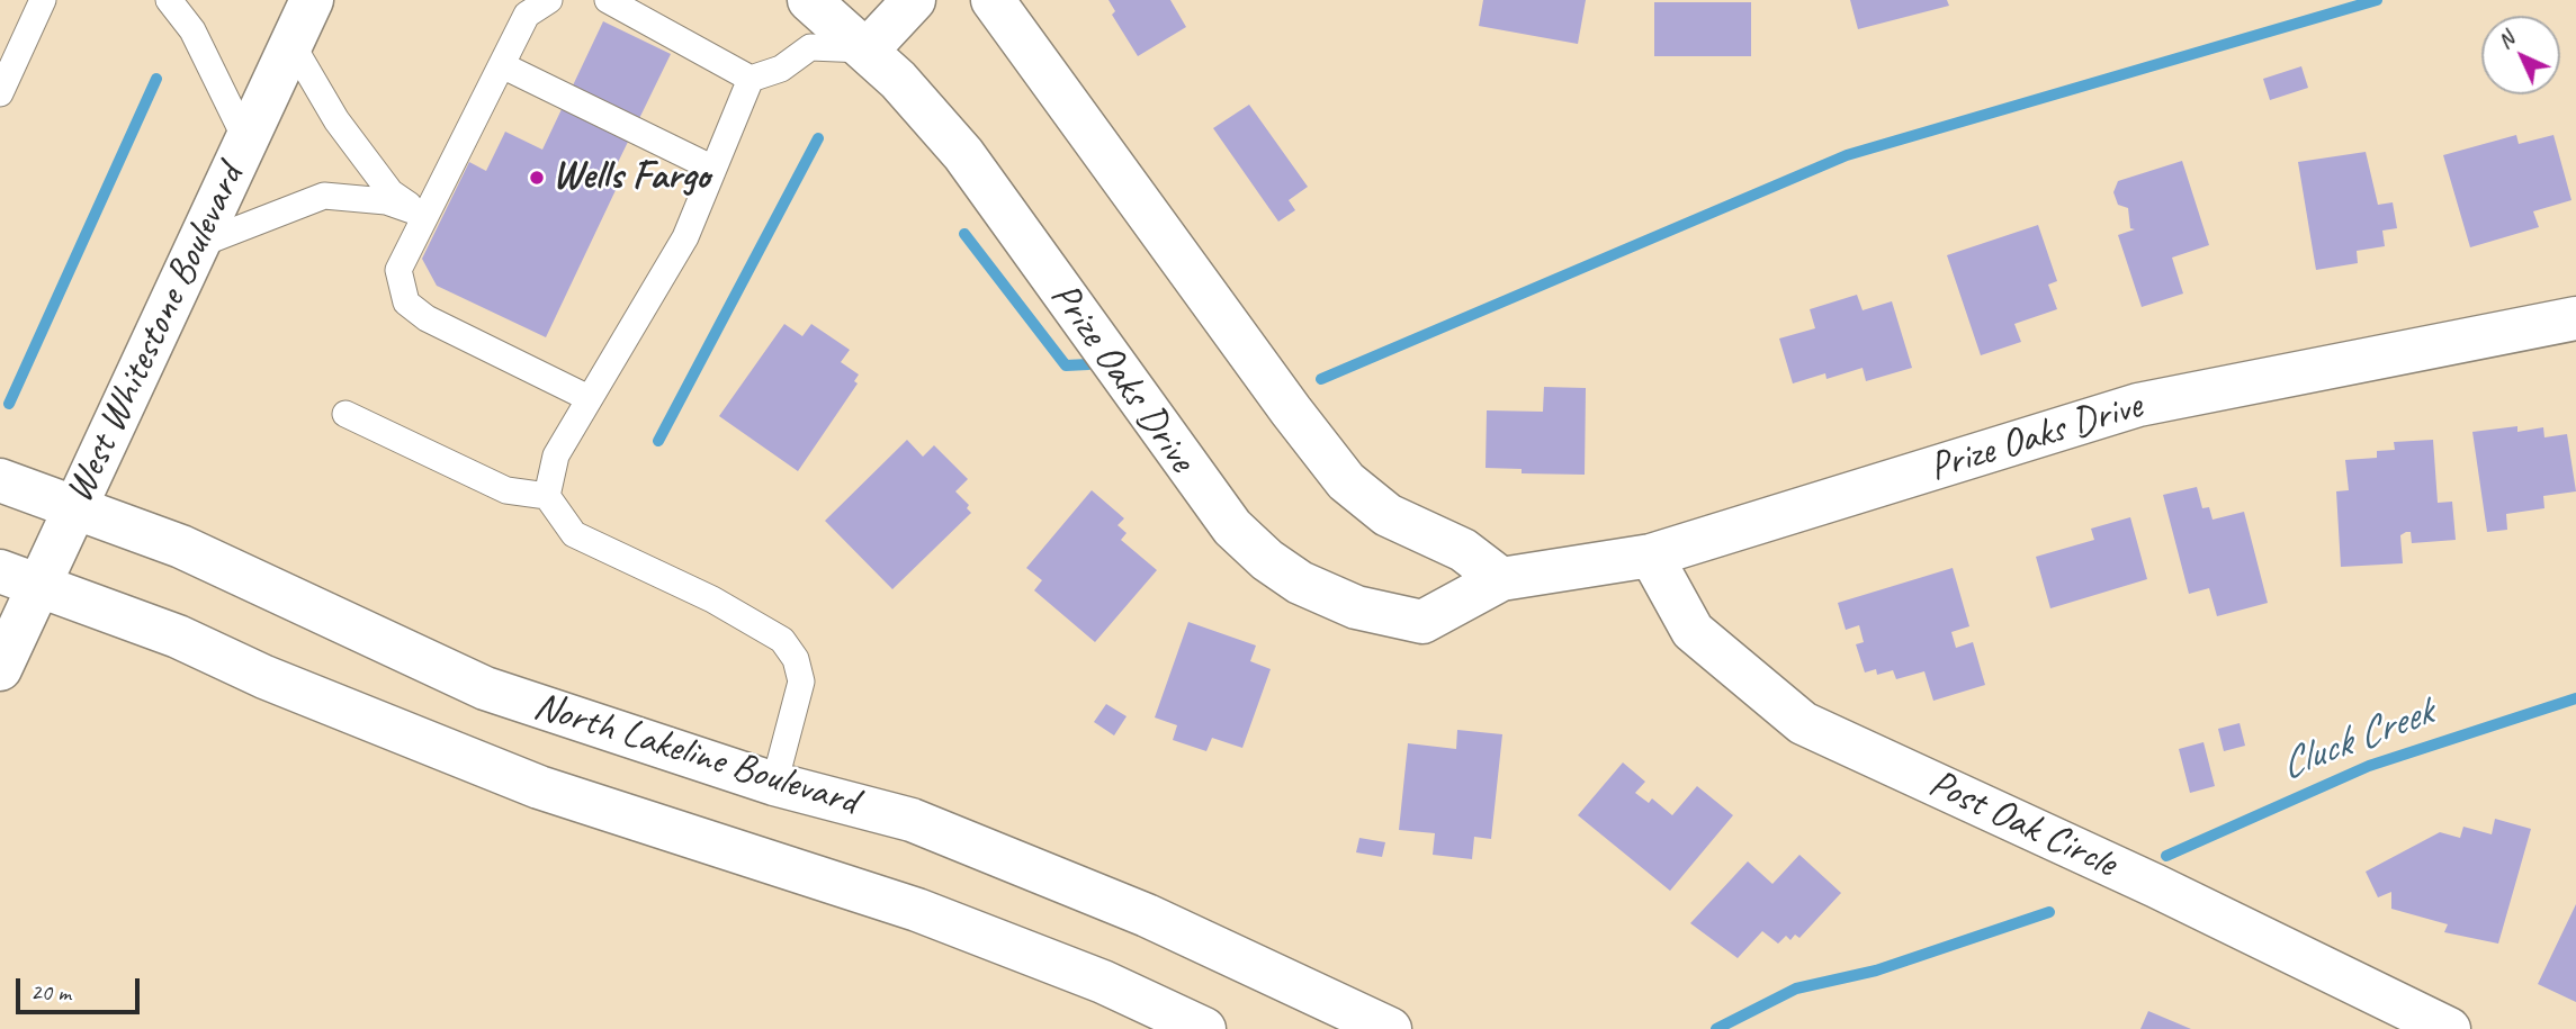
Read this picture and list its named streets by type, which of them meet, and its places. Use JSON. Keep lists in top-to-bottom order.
{
  "streets": {
    "street": [
      "West Whitestone Boulevard",
      "Prize Oaks Drive",
      "North Lakeline Boulevard",
      "Post Oak Circle"
    ]
  },
  "crossings": [
    ["West Whitestone Boulevard", "North Lakeline Boulevard"],
    ["Prize Oaks Drive", "Post Oak Circle"]
  ],
  "water": ["Cluck Creek"],
  "places": ["Wells Fargo"],
  "scale_bar": "20 m",
  "north": "top left"
}
